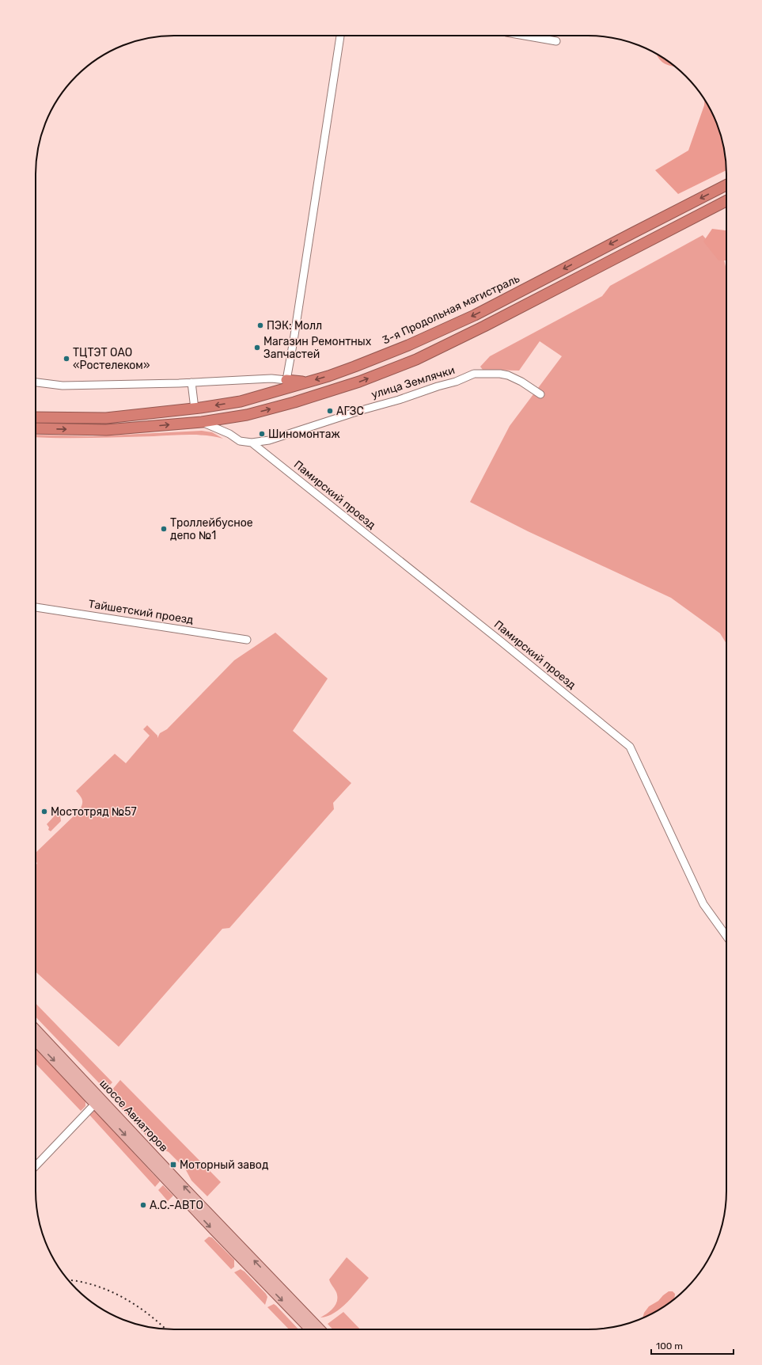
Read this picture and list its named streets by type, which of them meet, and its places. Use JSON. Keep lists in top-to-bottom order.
{
  "streets": {
    "highway": ["3-я Продольная магистраль"],
    "main road": ["шоссе Авиаторов"],
    "street": ["улица Землячки", "Памирский проезд", "Тайшетский проезд"]
  },
  "crossings": [
    ["улица Землячки", "Памирский проезд"]
  ],
  "places": {
    "other": [
      "ПЭК: Молл",
      "Магазин Ремонтных Запчастей",
      "ТЦТЭТ ОАО «Ростелеком»",
      "АГЗС",
      "Шиномонтаж",
      "Троллейбусное депо №1",
      "Мостотряд №57",
      "А.С.-АВТО"
    ],
    "transit": ["Моторный завод"]
  },
  "scale_bar": "100 m"
}
